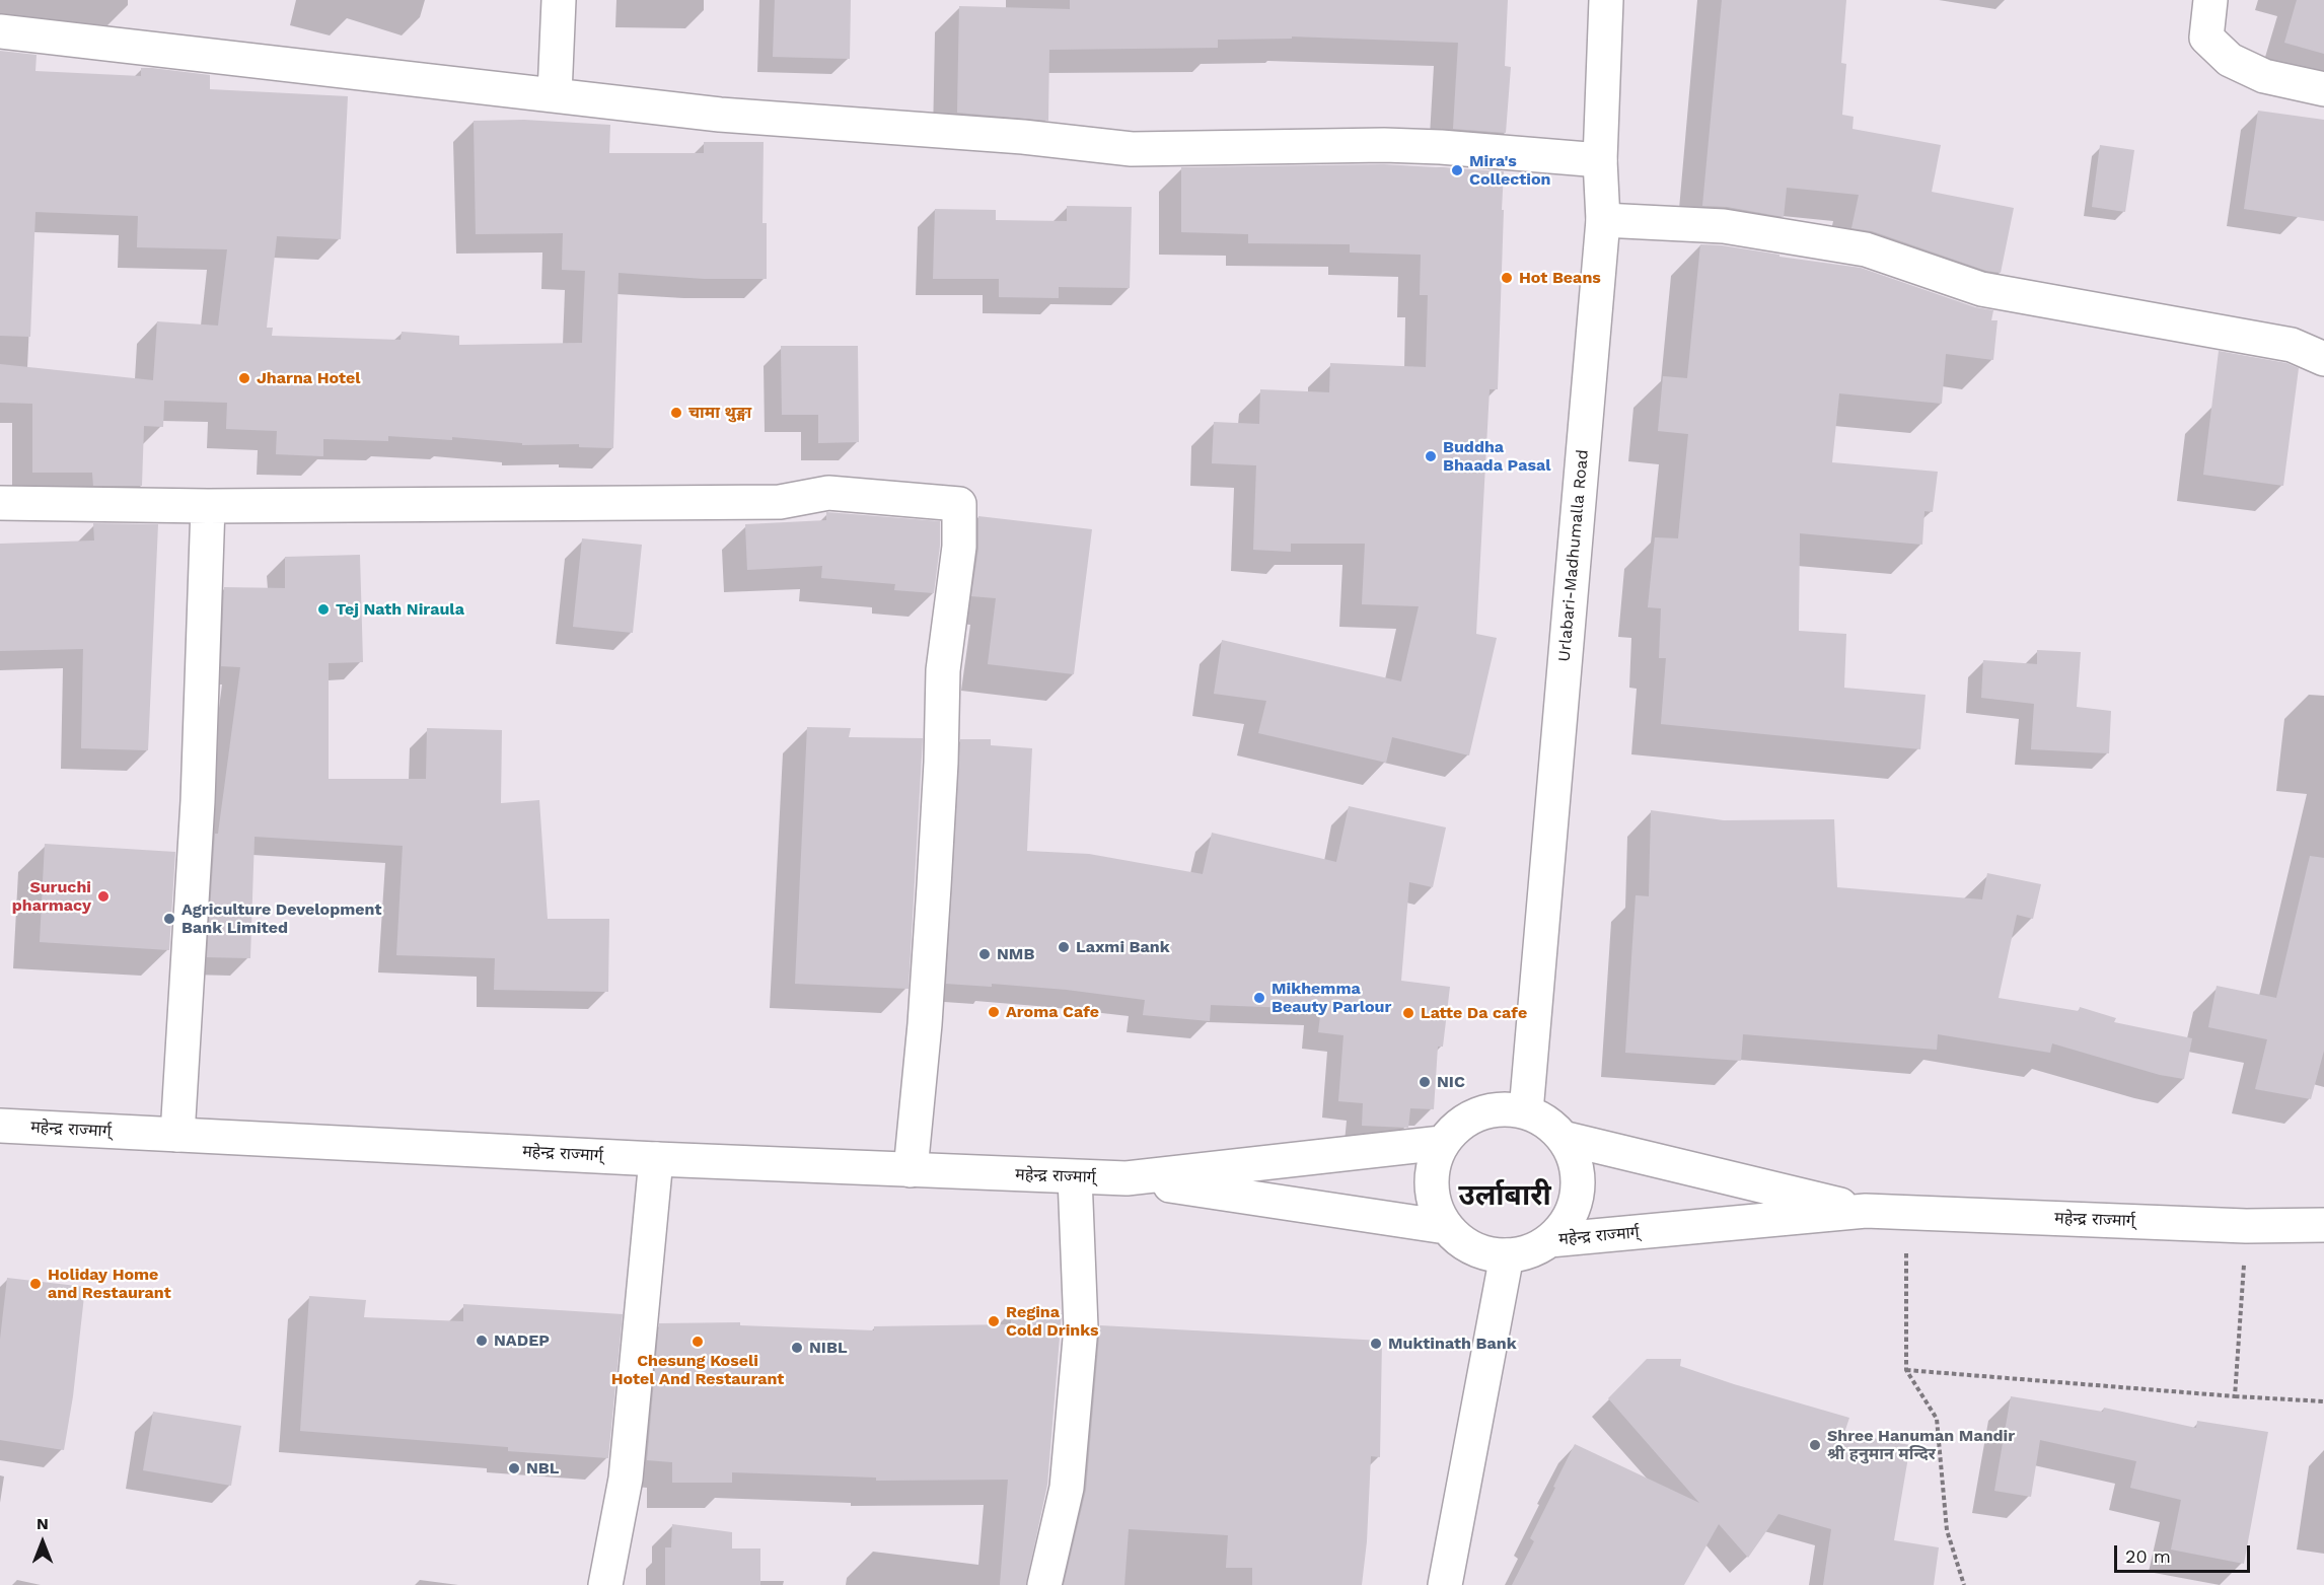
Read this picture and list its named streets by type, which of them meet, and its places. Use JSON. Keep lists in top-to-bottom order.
{
  "streets": {
    "main road": ["Urlabari-Madhumalla Road", "महेन्द्र राज्मार्ग्"]
  },
  "crossings": [
    ["Urlabari-Madhumalla Road", "महेन्द्र राज्मार्ग्"]
  ],
  "districts": ["उर्लाबारी"],
  "places": [
    "Mira's Collection",
    "Hot Beans",
    "Jharna Hotel",
    "चामा थुङ्मा",
    "Buddha Bhaada Pasal",
    "Tej Nath Niraula",
    "Suruchi pharmacy",
    "Agriculture Development Bank Limited",
    "Laxmi Bank",
    "NMB",
    "Mikhemma Beauty Parlour",
    "Aroma Cafe",
    "Latte Da cafe",
    "NIC",
    "Holiday Home and Restaurant",
    "Regina Cold Drinks",
    "NADEP",
    "Chesung Koseli Hotel And Restaurant",
    "Muktinath Bank",
    "NIBL",
    "Shree Hanuman Mandir श्री हनुमान मन्दिर",
    "NBL"
  ],
  "scale_bar": "20 m",
  "north": "top"
}
